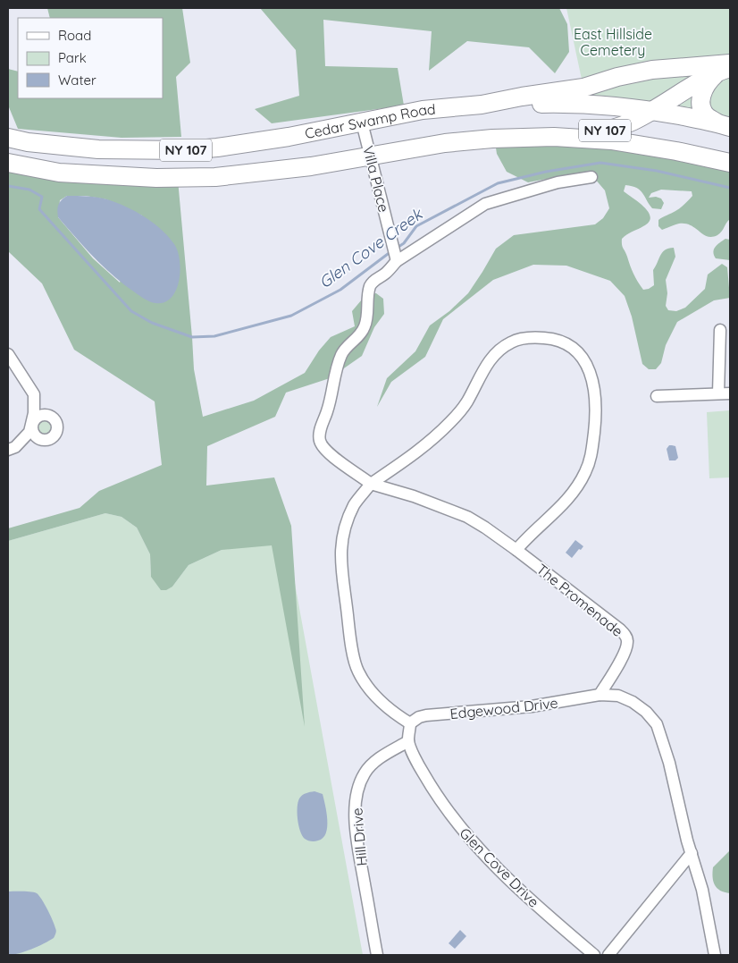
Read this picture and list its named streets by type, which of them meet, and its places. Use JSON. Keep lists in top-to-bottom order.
{
  "streets": {
    "main road": ["Cedar Swamp Road", "NY 107"],
    "street": [
      "Villa Place",
      "The Promenade",
      "Edgewood Drive",
      "Hill Drive",
      "Glen Cove Drive"
    ]
  },
  "crossings": [
    ["Cedar Swamp Road", "NY 107"],
    ["Cedar Swamp Road", "Villa Place"],
    ["NY 107", "Villa Place"],
    ["The Promenade", "Edgewood Drive"],
    ["Hill Drive", "Glen Cove Drive"]
  ],
  "water": ["Glen Cove Creek"],
  "parks": ["East Hillside Cemetery"],
  "legend": ["Road", "Park", "Water"]
}
